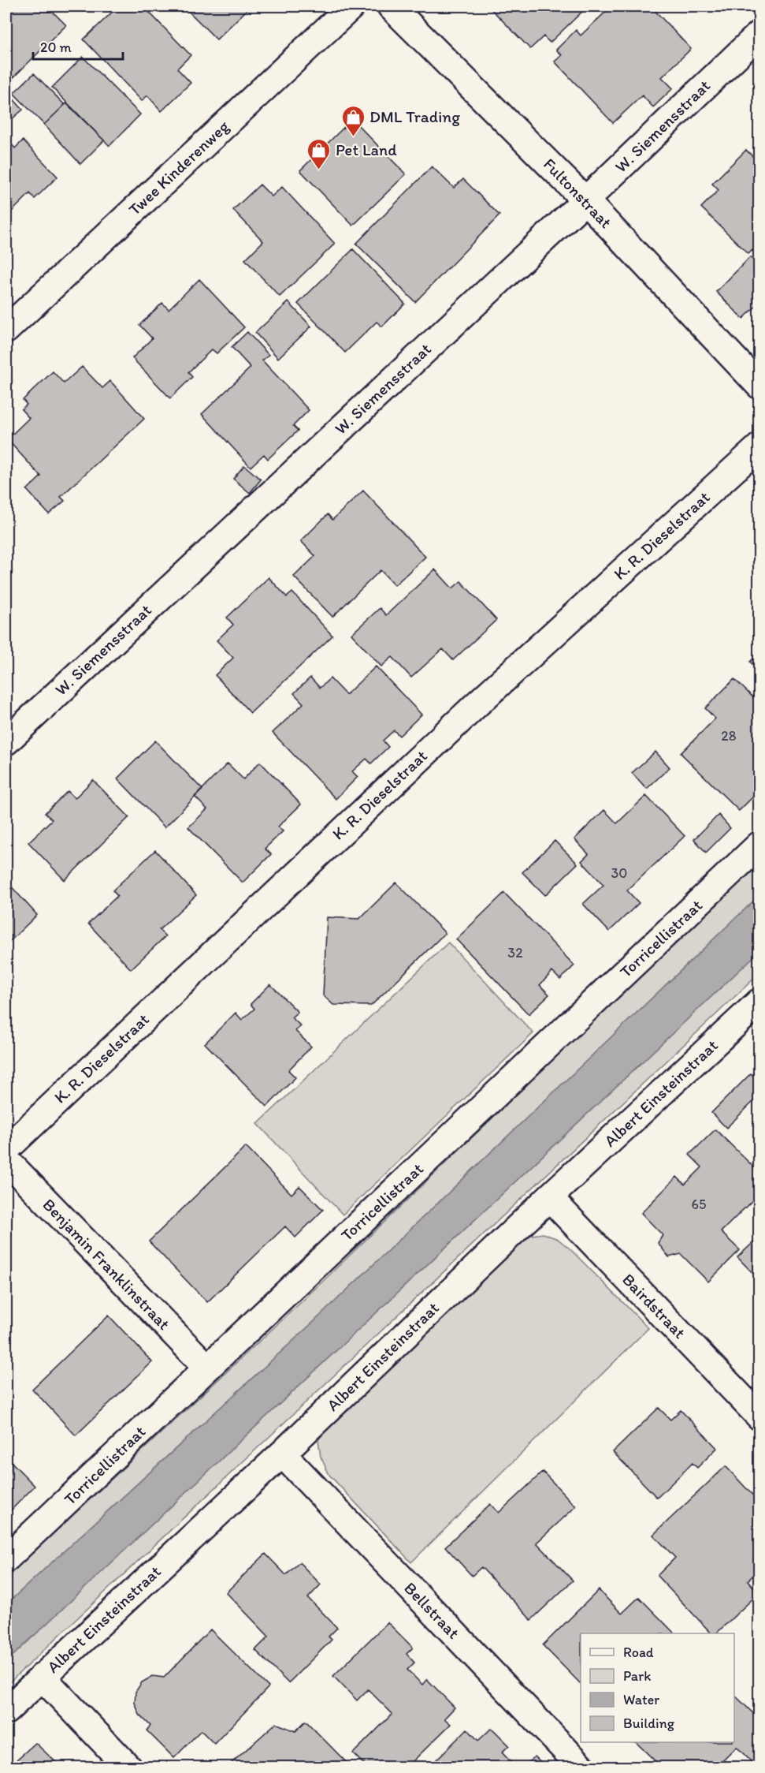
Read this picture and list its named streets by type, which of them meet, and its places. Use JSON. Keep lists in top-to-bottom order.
{
  "streets": {
    "street": [
      "W. Siemensstraat",
      "Twee Kinderenweg",
      "Fultonstraat",
      "K. R. Dieselstraat",
      "Torricellistraat",
      "Albert Einsteinstraat",
      "Benjamin Franklinstraat",
      "Bairdstraat",
      "Bellstraat"
    ]
  },
  "crossings": [
    ["W. Siemensstraat", "Fultonstraat"],
    ["Torricellistraat", "Benjamin Franklinstraat"],
    ["Albert Einsteinstraat", "Bairdstraat"],
    ["Albert Einsteinstraat", "Bellstraat"]
  ],
  "places": {
    "shop": ["DML Trading", "Pet Land"]
  },
  "house_numbers": [
    "28",
    "30",
    "32",
    "65"
  ],
  "legend": [
    "Road",
    "Park",
    "Water",
    "Building"
  ],
  "scale_bar": "20 m"
}
